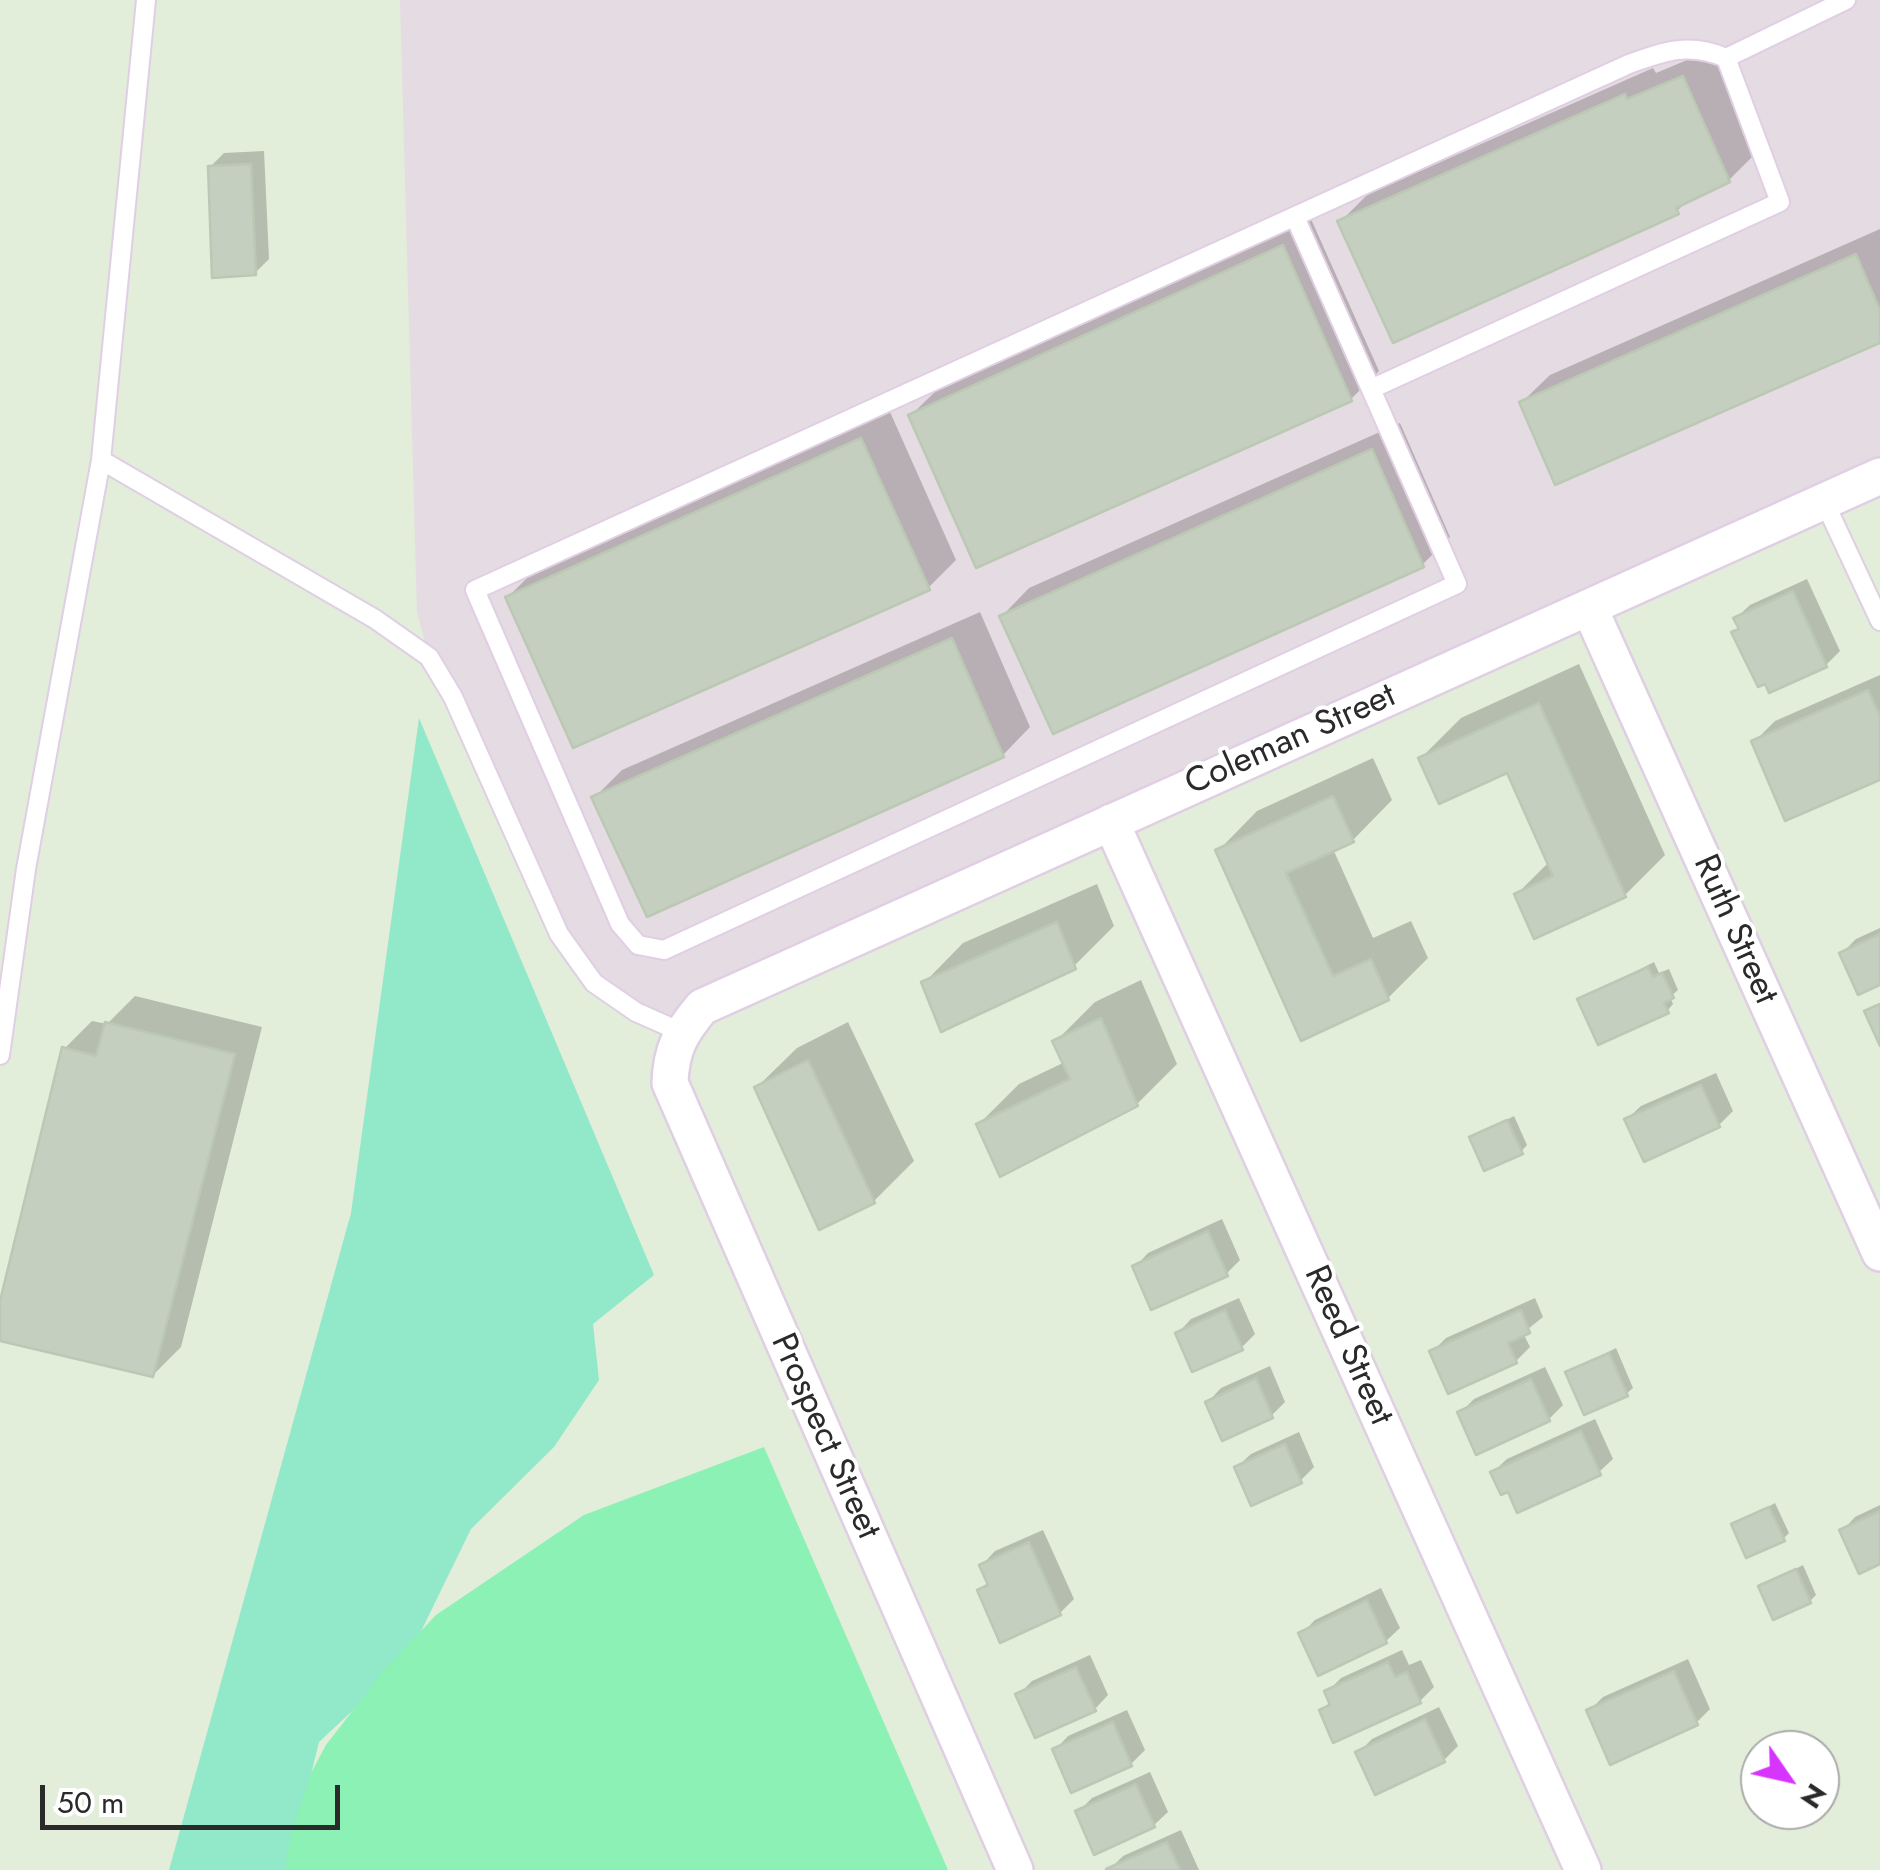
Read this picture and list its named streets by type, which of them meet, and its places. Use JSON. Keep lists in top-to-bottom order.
{
  "streets": {
    "street": [
      "Coleman Street",
      "Ruth Street",
      "Reed Street",
      "Prospect Street"
    ]
  },
  "crossings": [
    ["Coleman Street", "Ruth Street"],
    ["Coleman Street", "Reed Street"],
    ["Coleman Street", "Prospect Street"]
  ],
  "scale_bar": "50 m",
  "north": "bottom right"
}
